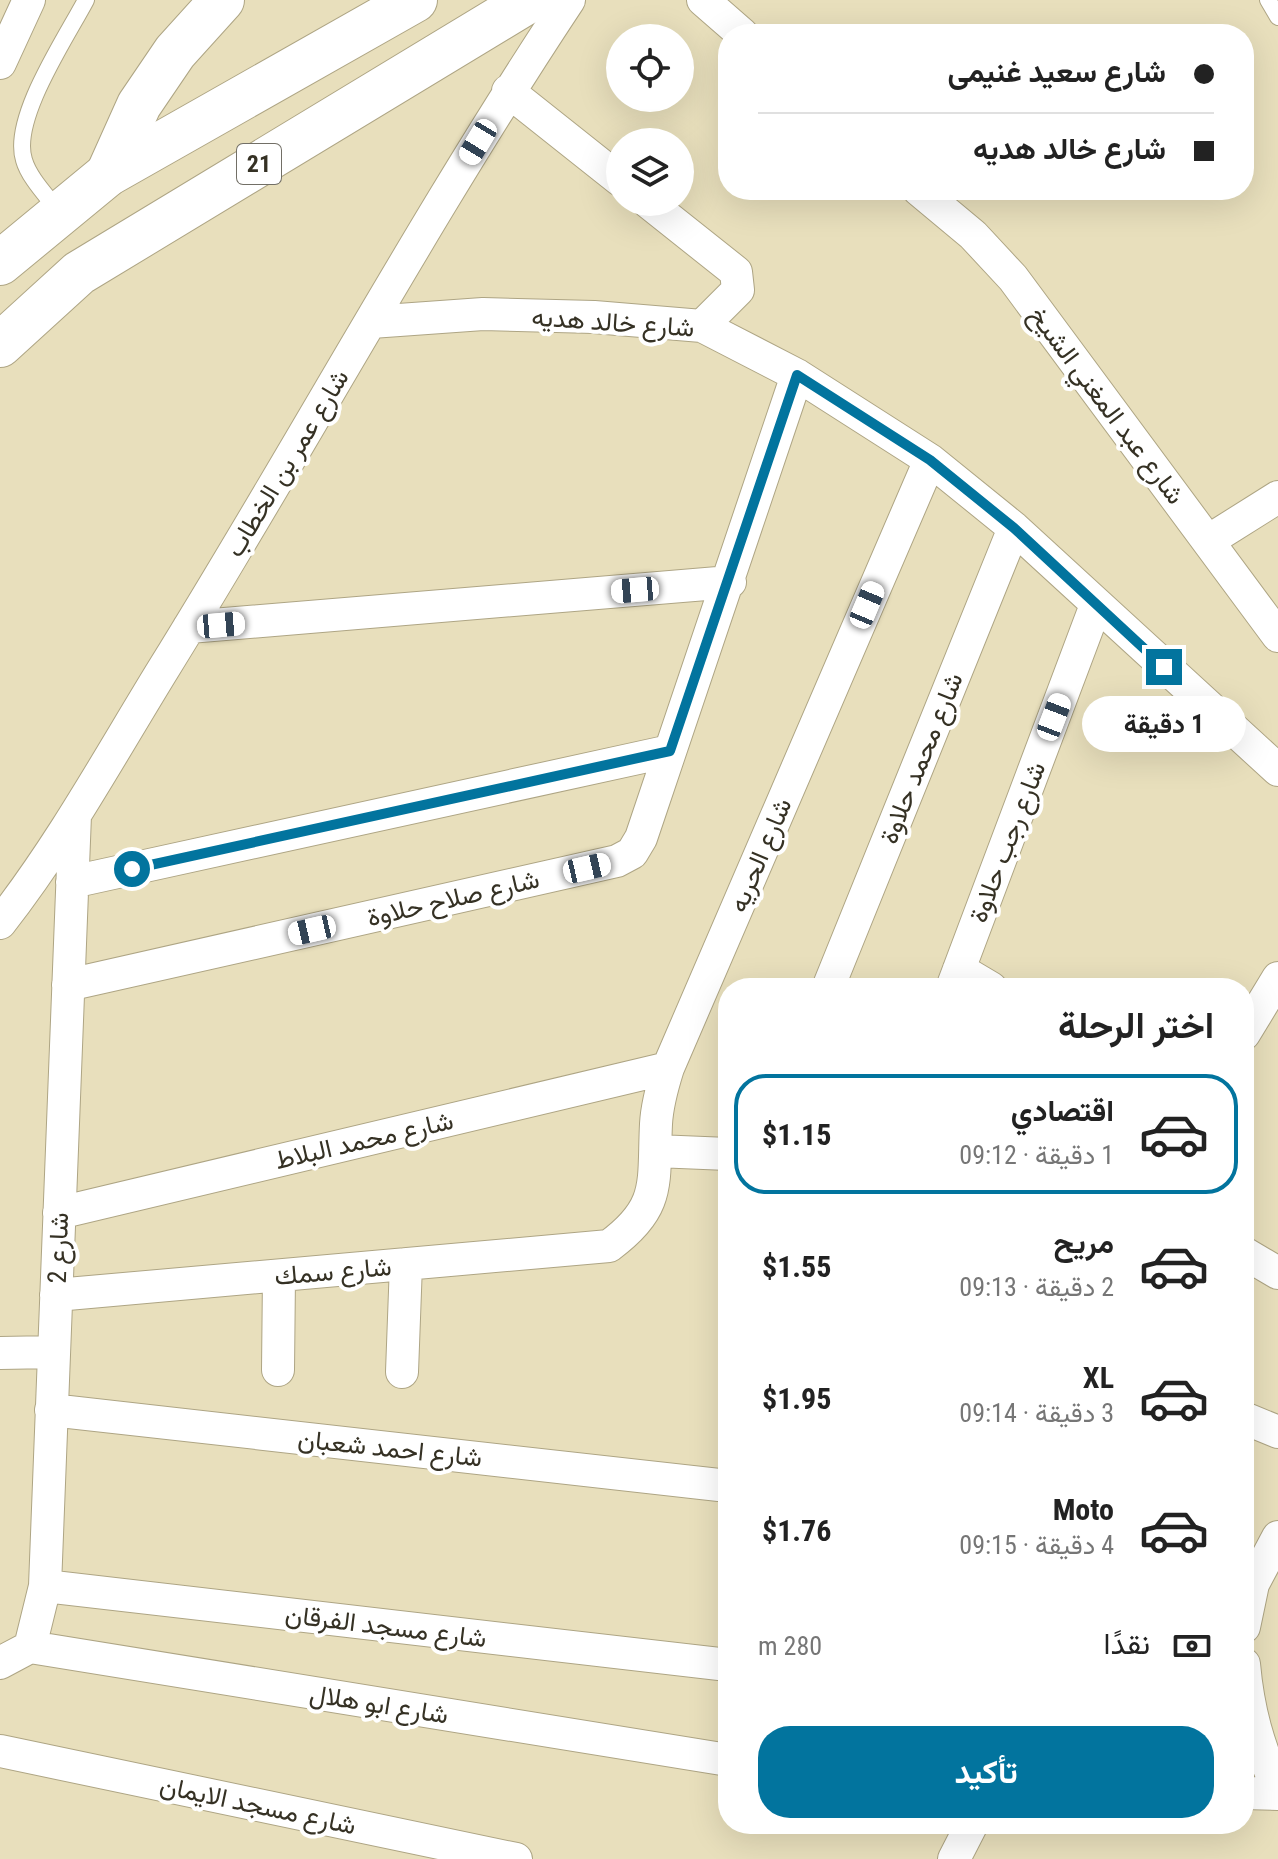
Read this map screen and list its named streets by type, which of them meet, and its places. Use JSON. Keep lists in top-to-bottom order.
{
  "streets": {
    "main road": ["21"],
    "street": [
      "شارع خالد هديه",
      "شارع عبد المغني الشيخ",
      "شارع عمر بن الخطاب",
      "شارع محمد حلاوة",
      "شارع رجب حلاوة",
      "شارع الحريه",
      "شارع صلاح حلاوة",
      "شارع محمد البلاط",
      "شارع 2",
      "شارع سمك",
      "شارع احمد شعبان",
      "شارع مسجد الفرقان",
      "شارع ابو هلال",
      "شارع مسجد الايمان"
    ]
  },
  "crossings": [
    ["شارع خالد هديه", "شارع عمر بن الخطاب"],
    ["شارع خالد هديه", "شارع محمد حلاوة"],
    ["شارع خالد هديه", "شارع رجب حلاوة"],
    ["شارع خالد هديه", "شارع الحريه"],
    ["شارع عمر بن الخطاب", "شارع 2"],
    ["شارع الحريه", "شارع محمد البلاط"],
    ["شارع الحريه", "شارع سمك"],
    ["شارع صلاح حلاوة", "شارع 2"],
    ["شارع محمد البلاط", "شارع 2"],
    ["شارع 2", "شارع سمك"],
    ["شارع 2", "شارع احمد شعبان"],
    ["شارع 2", "شارع مسجد الفرقان"],
    ["شارع 2", "شارع ابو هلال"]
  ],
  "page": {
    "banner": ["شارع سعيد غنيمى", "شارع خالد هديه"],
    "bubble": "1 دقيقة",
    "heading": "اختر الرحلة",
    "list": [
      {
        "name": "اقتصادي",
        "note": "1 دقيقة · 09:12",
        "value": "$1.15"
      },
      {
        "name": "مريح",
        "note": "2 دقيقة · 09:13",
        "value": "$1.55"
      },
      {
        "name": "XL",
        "note": "3 دقيقة · 09:14",
        "value": "$1.95"
      },
      {
        "name": "Moto",
        "note": "4 دقيقة · 09:15",
        "value": "$1.76"
      }
    ],
    "pay": ["نقدًا", "280 m"],
    "buttons": "تأكيد"
  }
}
